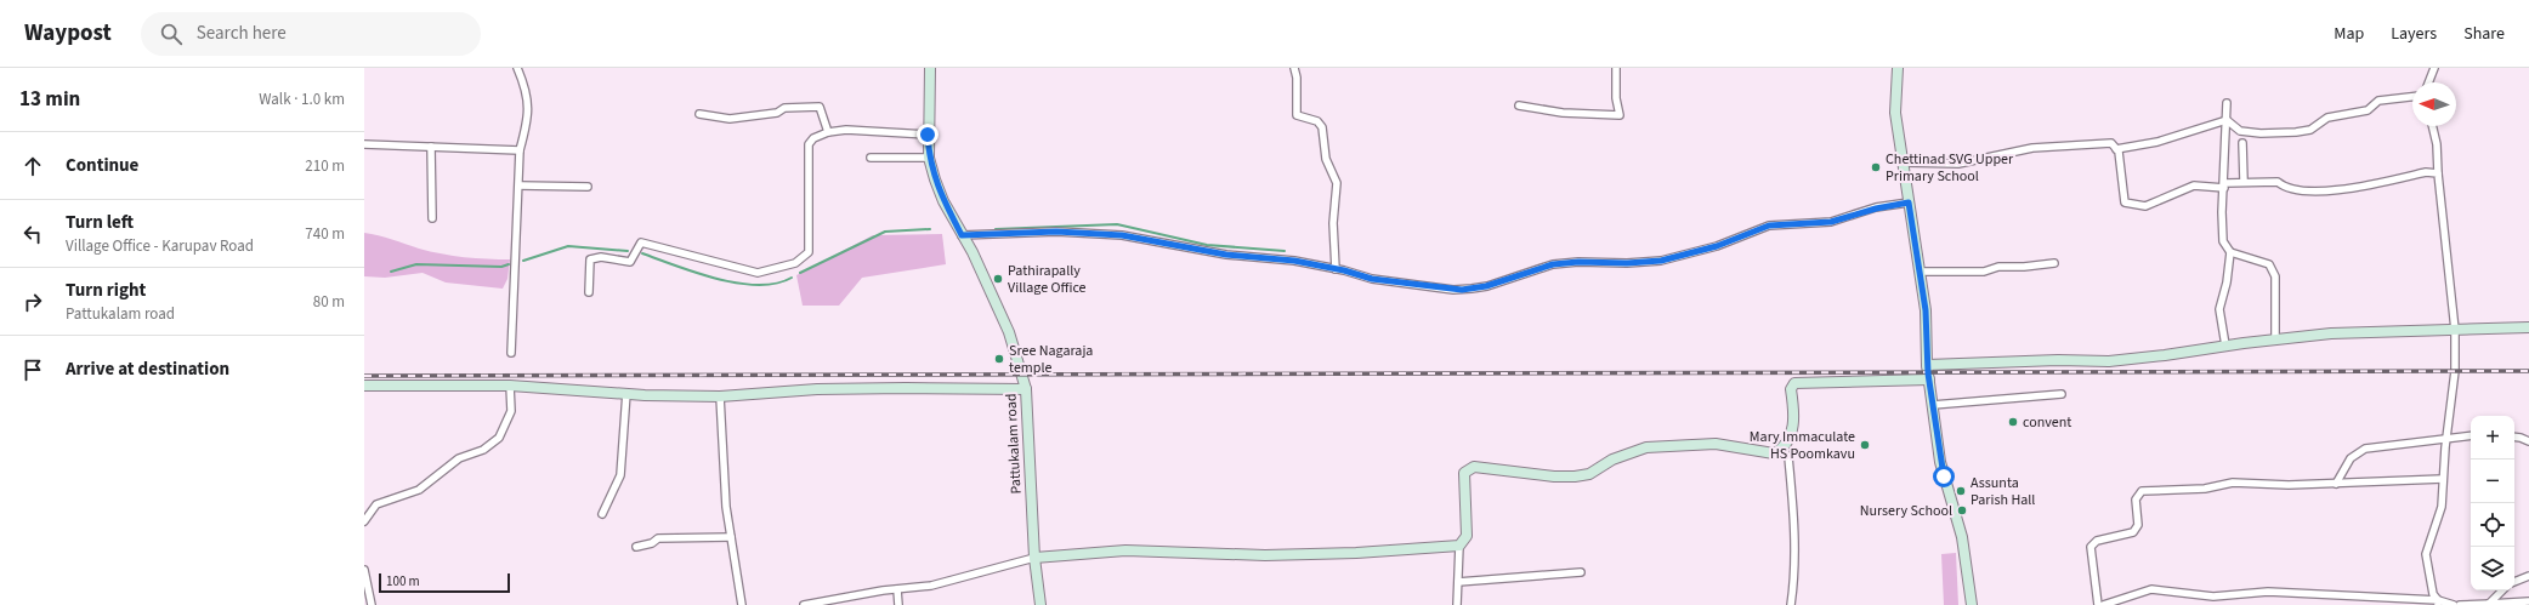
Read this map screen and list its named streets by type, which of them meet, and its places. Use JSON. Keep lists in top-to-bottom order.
{
  "streets": {
    "street": ["Pattukalam road"]
  },
  "places": [
    "Chettinad SVG Upper Primary School",
    "Pathirapally Village Office",
    "Sree Nagaraja temple",
    "convent",
    "Mary Immaculate HS Poomkavu",
    "Assunta Parish Hall",
    "Nursery School"
  ],
  "scale_bar": "100 m",
  "north": "left",
  "page": {
    "header": "Waypost",
    "search": "Search here",
    "nav": ["Map", "Layers", "Share"],
    "heading": ["13 min", "Walk · 1.0 km"],
    "list": [
      ["Continue", "210 m"],
      ["Turn left", "Village Office - Karupav Road", "740 m"],
      ["Turn right", "Pattukalam road", "80 m"],
      "Arrive at destination"
    ],
    "map_buttons": ["+", "−"],
    "scale": "100 m"
  }
}
